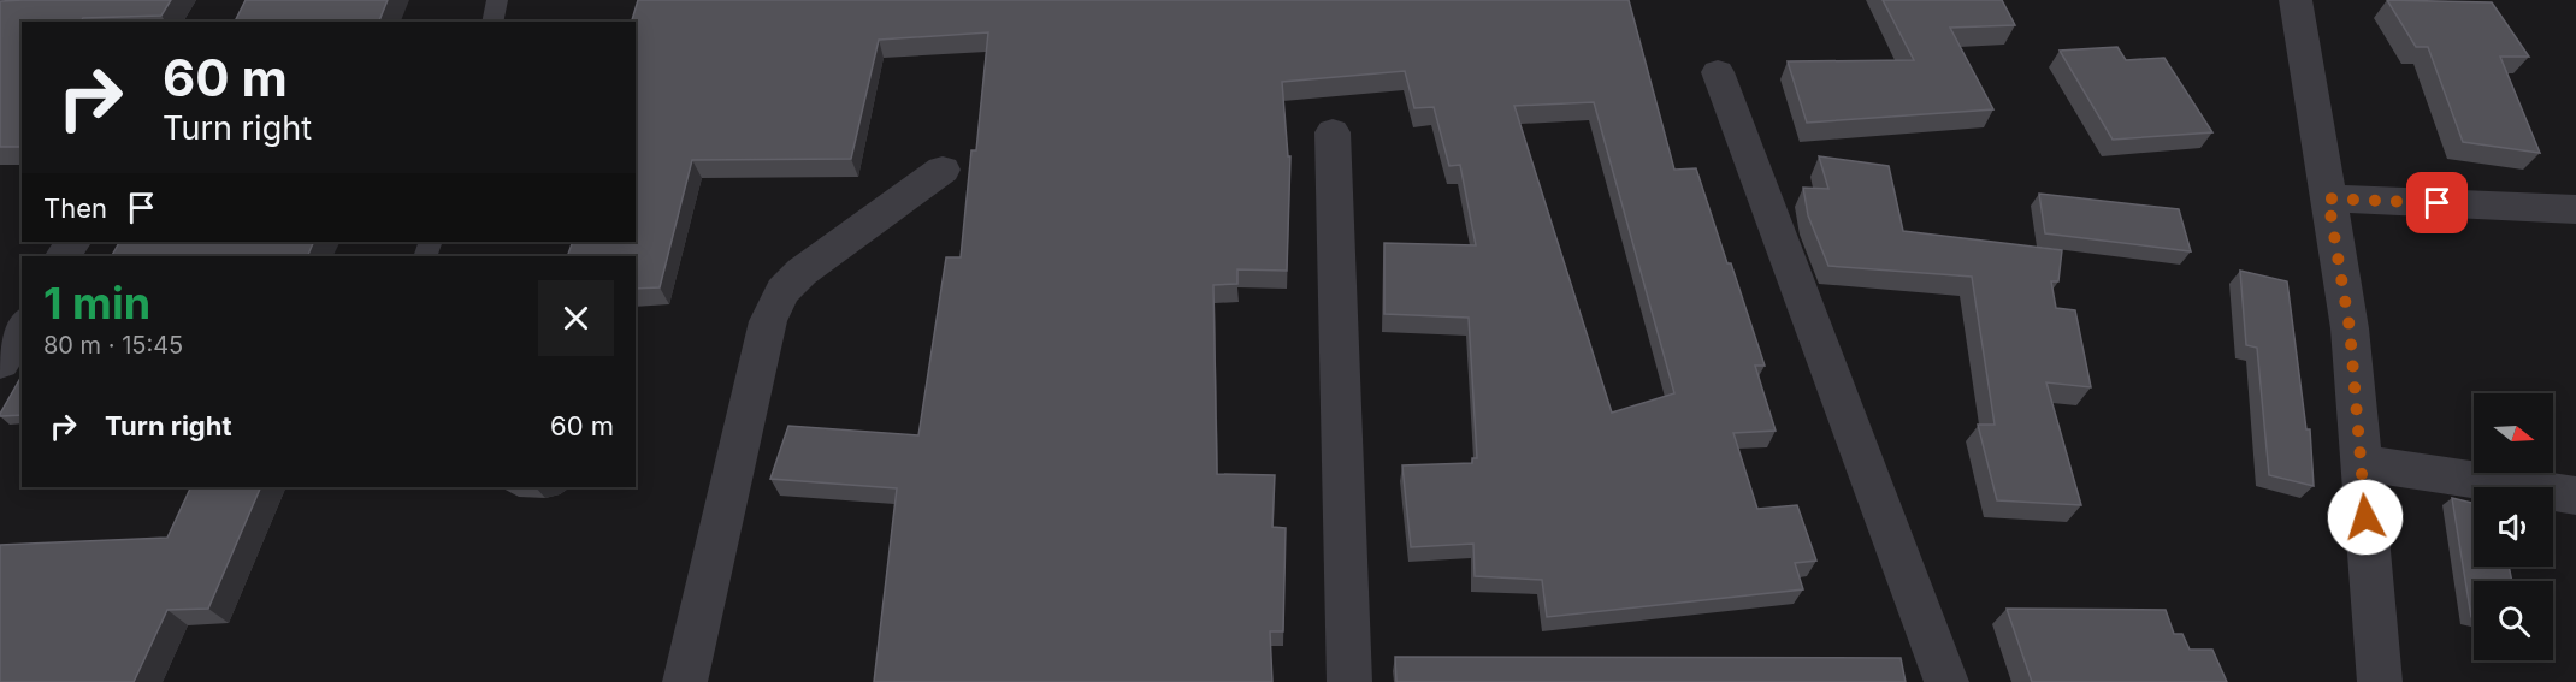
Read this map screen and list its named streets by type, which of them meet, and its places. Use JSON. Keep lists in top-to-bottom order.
{
  "north": "right",
  "page": {
    "turn": ["60 m", "Turn right"],
    "then": "Then",
    "heading": ["1 min", "80 m · 15:45"],
    "list": [
      {
        "name": "Turn right",
        "value": "60 m"
      }
    ]
  }
}
